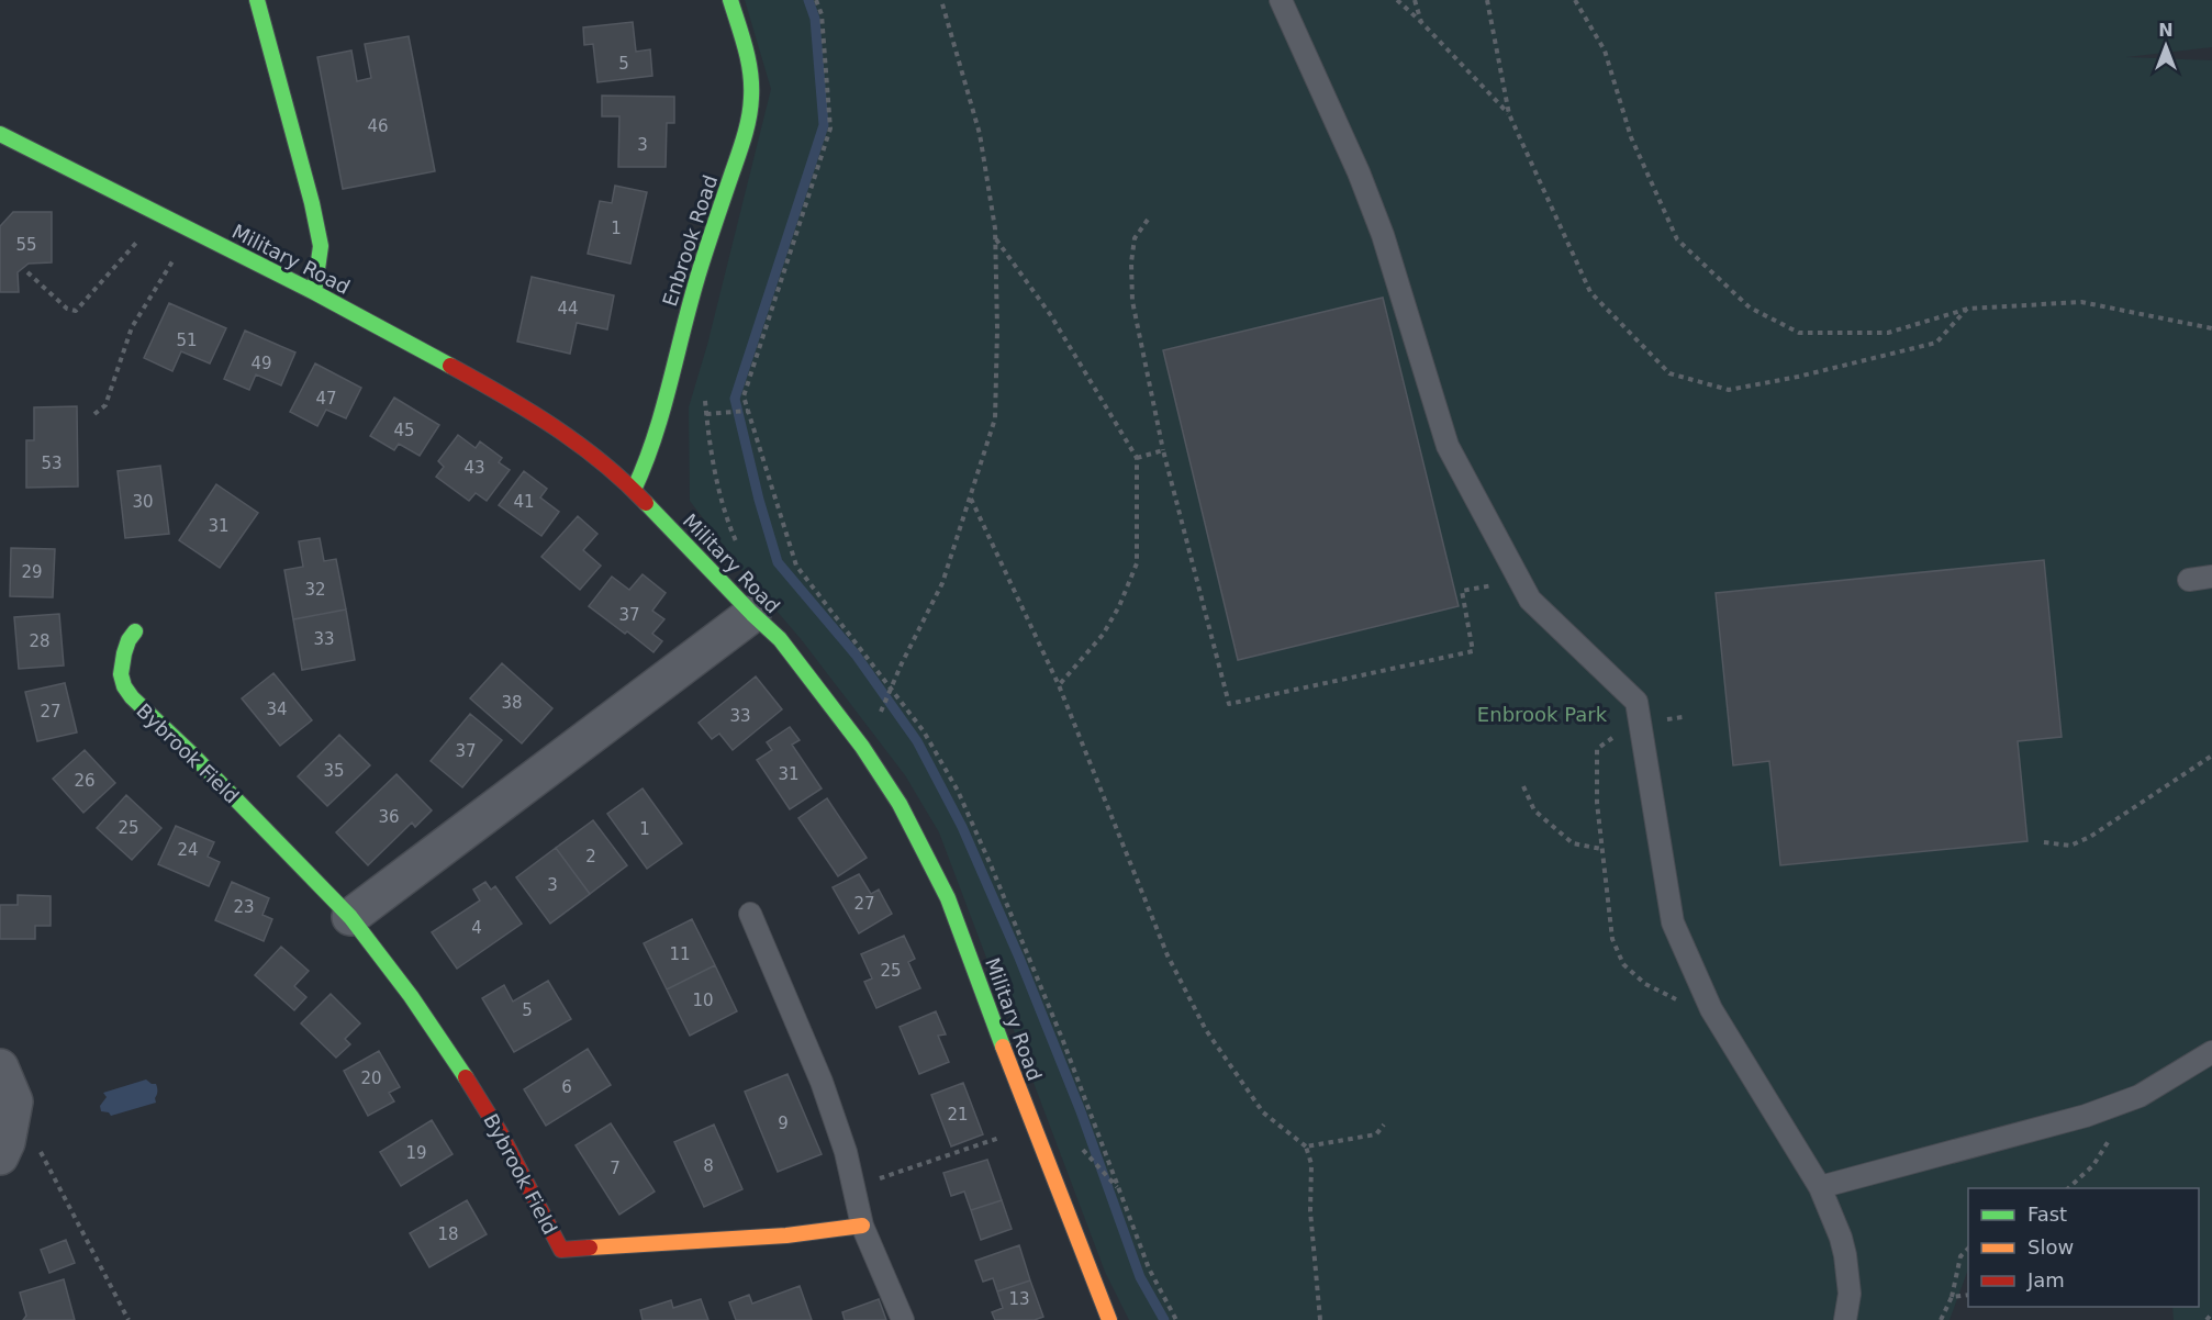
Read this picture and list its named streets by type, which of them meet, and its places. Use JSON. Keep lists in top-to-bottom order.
{
  "streets": {
    "street": ["Enbrook Road", "Military Road", "Bybrook Field"]
  },
  "crossings": [
    ["Enbrook Road", "Military Road"]
  ],
  "parks": ["Enbrook Park"],
  "house_numbers": [
    "5",
    "46",
    "3",
    "1",
    "55",
    "44",
    "51",
    "49",
    "47",
    "45",
    "53",
    "43",
    "30",
    "41",
    "31",
    "29",
    "32",
    "37",
    "33",
    "28",
    "38",
    "34",
    "27",
    "33",
    "37",
    "35",
    "31",
    "26",
    "36",
    "25",
    "1",
    "24",
    "2",
    "3",
    "27",
    "23",
    "4",
    "11",
    "25",
    "10",
    "5",
    "20",
    "6",
    "21",
    "9",
    "19",
    "8",
    "7",
    "18",
    "13"
  ],
  "legend": ["Fast", "Slow", "Jam"],
  "north": "top"
}
